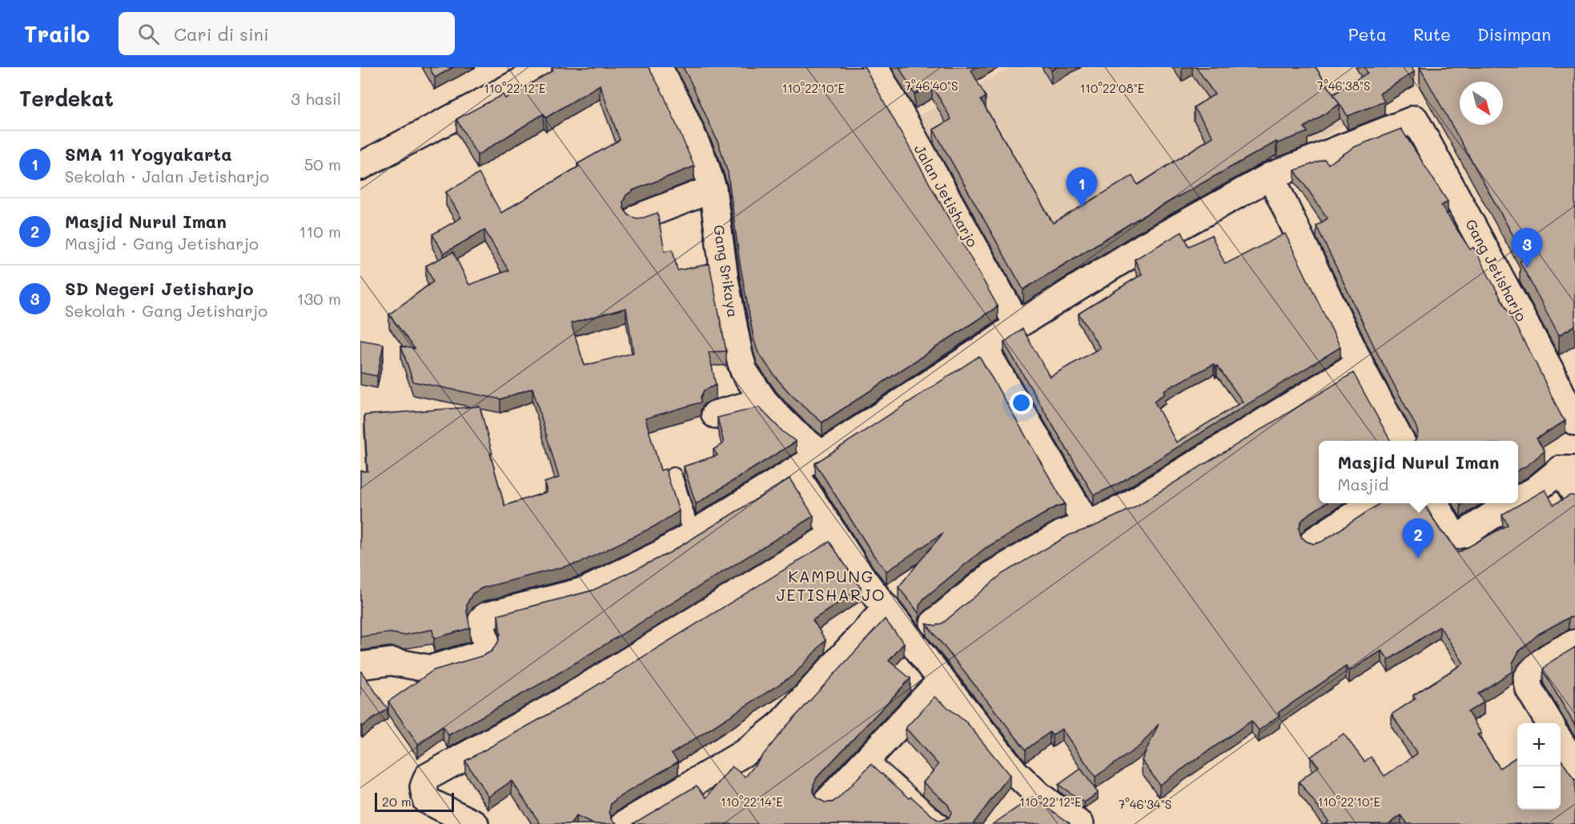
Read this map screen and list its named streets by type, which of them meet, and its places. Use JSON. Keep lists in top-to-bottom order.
{
  "streets": {
    "street": ["Jalan Jetisharjo", "Gang Jetisharjo", "Gang Srikaya"]
  },
  "districts": ["KAMPUNG JETISHARJO"],
  "scale_bar": "20 m",
  "north": "bottom right",
  "page": {
    "header": "Trailo",
    "search": "Cari di sini",
    "nav": ["Peta", "Rute", "Disimpan"],
    "heading": ["Terdekat", "3 hasil"],
    "list": [
      {
        "mark": "1",
        "name": "SMA 11 Yogyakarta",
        "note": "Sekolah · Jalan Jetisharjo",
        "value": "50 m"
      },
      {
        "mark": "2",
        "name": "Masjid Nurul Iman",
        "note": "Masjid · Gang Jetisharjo",
        "value": "110 m"
      },
      {
        "mark": "3",
        "name": "SD Negeri Jetisharjo",
        "note": "Sekolah · Gang Jetisharjo",
        "value": "130 m"
      }
    ],
    "pins": ["1", "3", "2"],
    "popup": ["Masjid Nurul Iman", "Masjid"],
    "map_buttons": ["+", "−"],
    "scale": "20 m"
  },
  "coordinates": [
    "7°46'40\"S",
    "7°46'38\"S",
    "110°22'12\"E",
    "110°22'10\"E",
    "110°22'08\"E",
    "110°22'14\"E",
    "7°46'34\"S"
  ]
}
